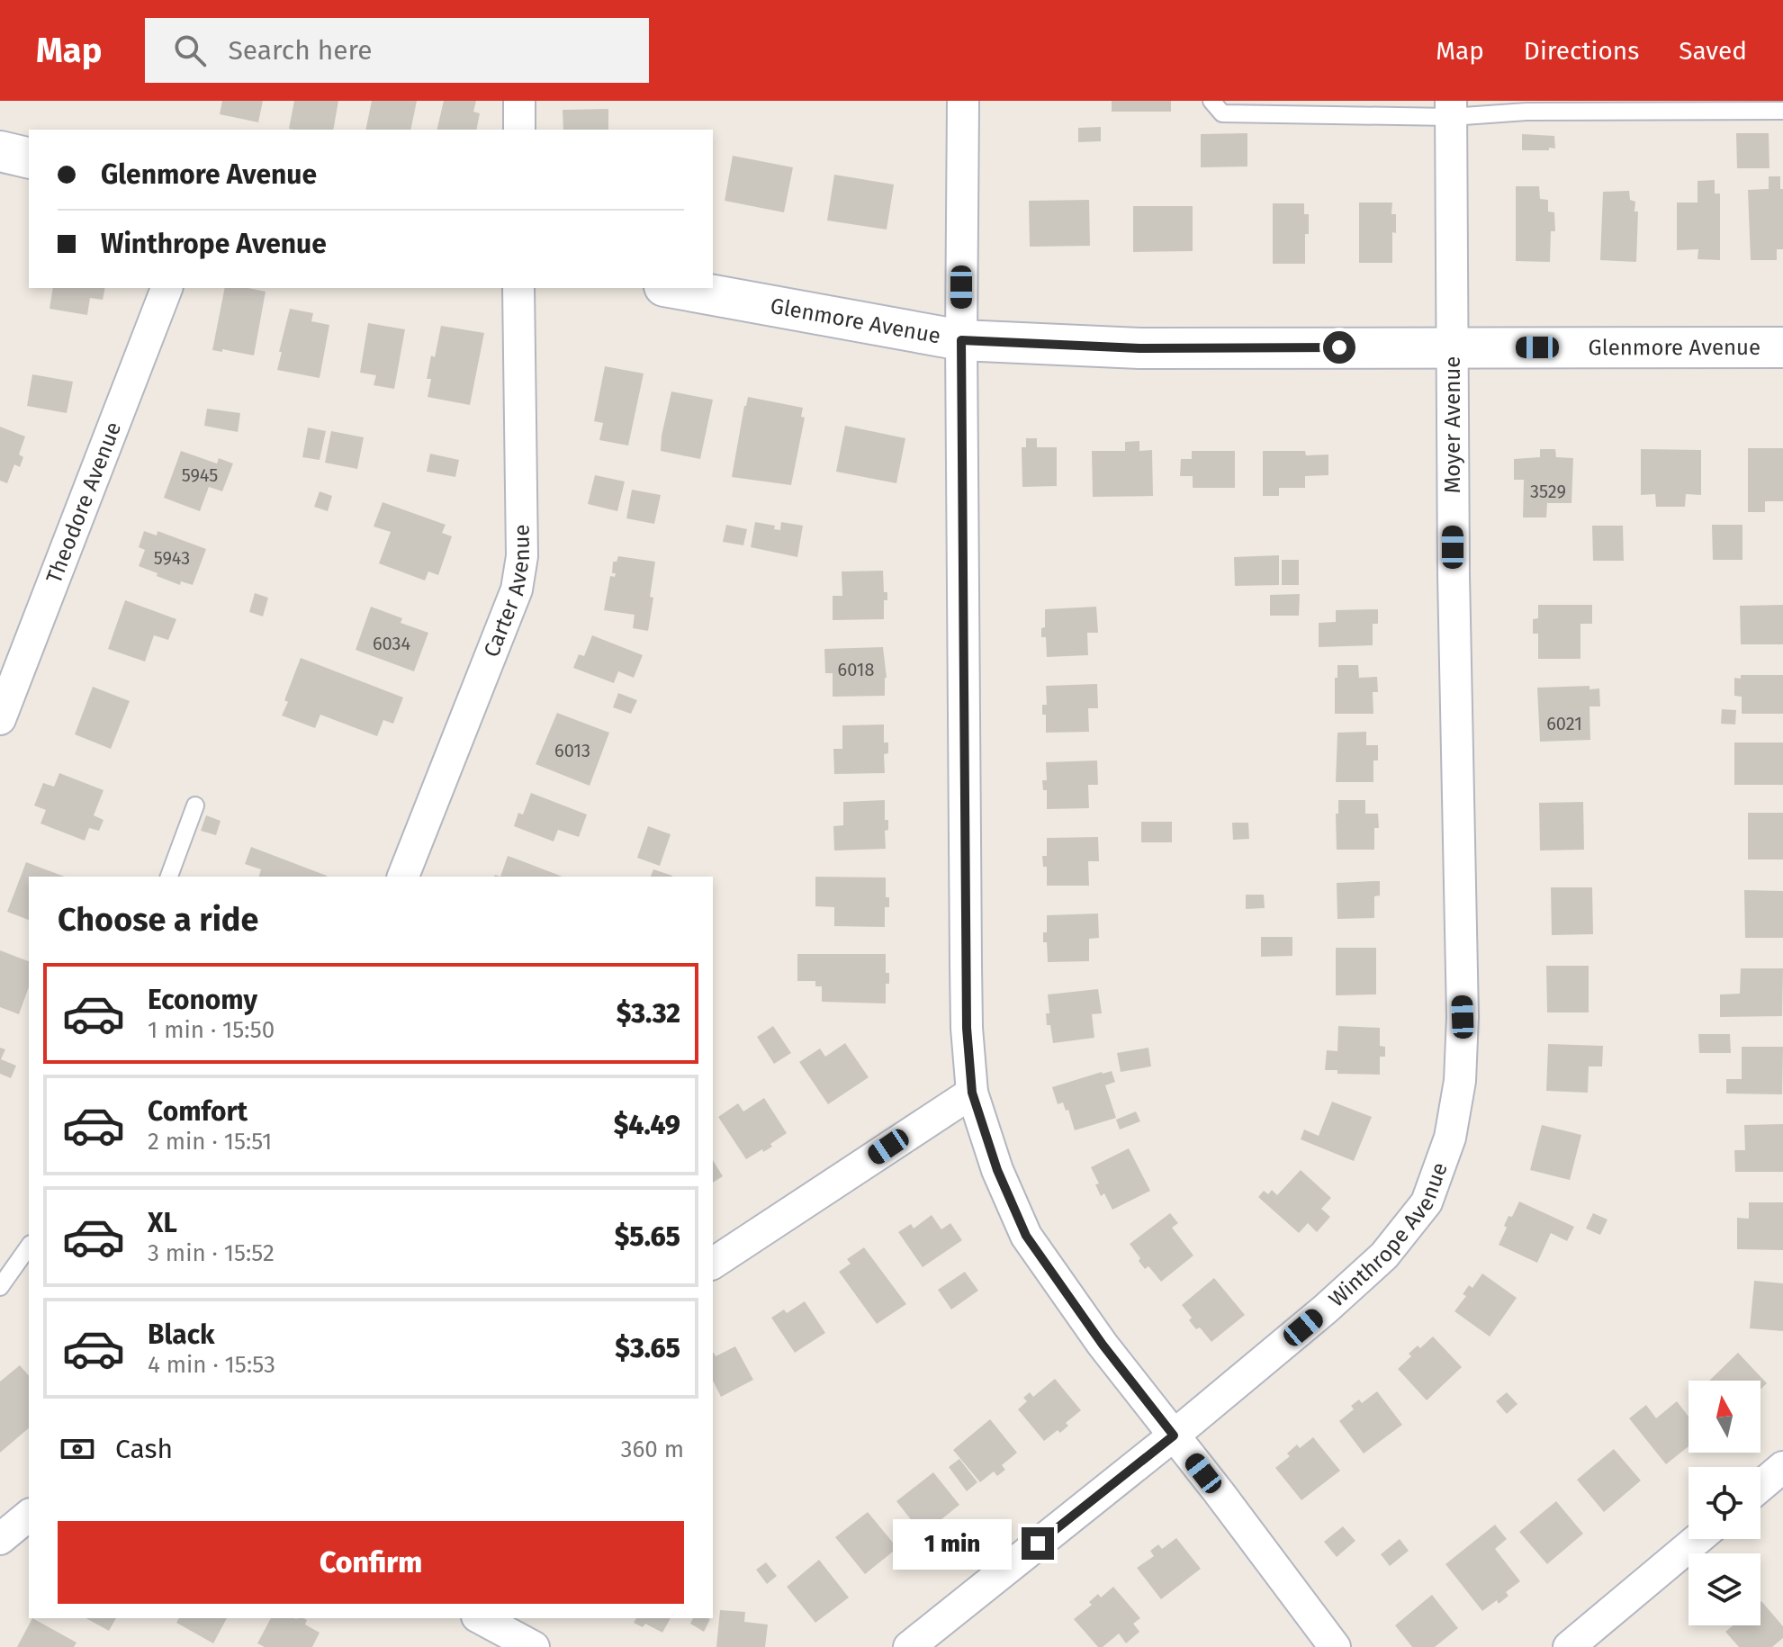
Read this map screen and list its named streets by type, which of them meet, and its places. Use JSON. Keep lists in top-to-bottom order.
{
  "streets": {
    "street": [
      "Glenmore Avenue",
      "Moyer Avenue",
      "Theodore Avenue",
      "Carter Avenue",
      "Winthrope Avenue"
    ]
  },
  "crossings": [
    ["Glenmore Avenue", "Moyer Avenue"],
    ["Moyer Avenue", "Winthrope Avenue"]
  ],
  "house_numbers": [
    "5945",
    "3529",
    "5943",
    "6034",
    "6018",
    "6021",
    "6013"
  ],
  "north": "top",
  "page": {
    "header": "Map",
    "search": "Search here",
    "nav": ["Map", "Directions", "Saved"],
    "banner": ["Glenmore Avenue", "Winthrope Avenue"],
    "heading": "Choose a ride",
    "list": [
      {
        "name": "Economy",
        "note": "1 min · 15:50",
        "value": "$3.32"
      },
      {
        "name": "Comfort",
        "note": "2 min · 15:51",
        "value": "$4.49"
      },
      {
        "name": "XL",
        "note": "3 min · 15:52",
        "value": "$5.65"
      },
      {
        "name": "Black",
        "note": "4 min · 15:53",
        "value": "$3.65"
      }
    ],
    "pay": ["Cash", "360 m"],
    "buttons": "Confirm",
    "bubble": "1 min"
  }
}
